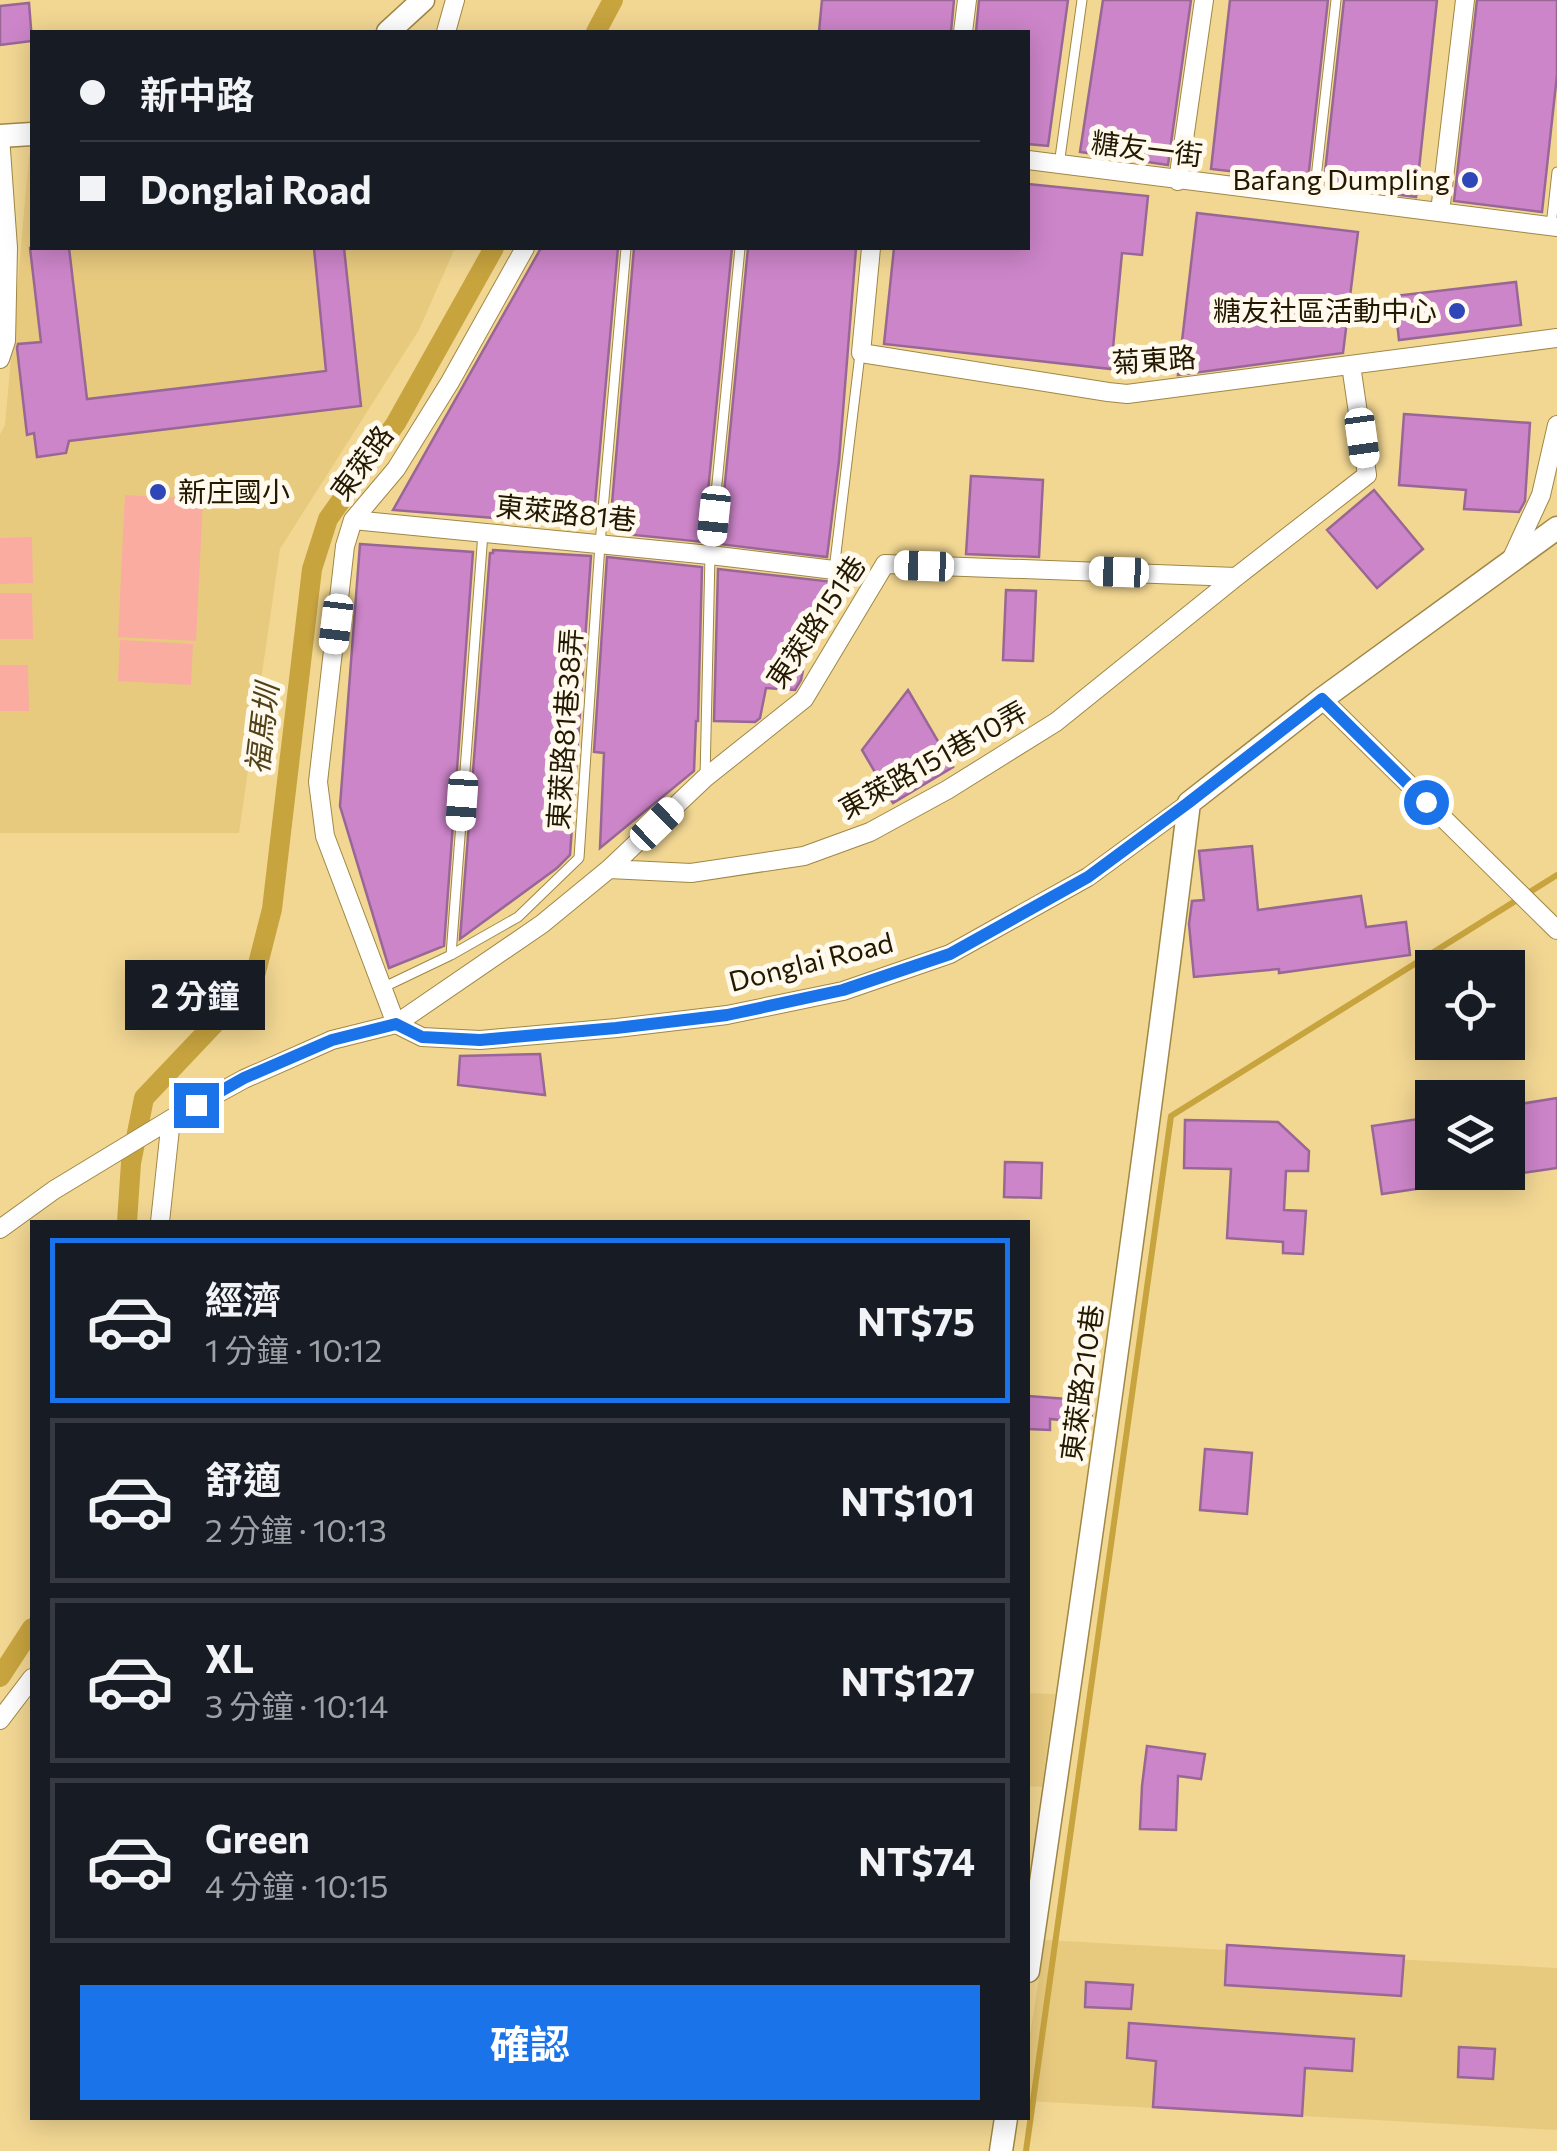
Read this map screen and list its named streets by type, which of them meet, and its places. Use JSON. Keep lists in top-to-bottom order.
{
  "streets": {
    "street": [
      "糖友一街",
      "菊東路",
      "東萊路",
      "東萊路81巷",
      "東萊路151巷",
      "東萊路151巷10弄",
      "Donglai Road",
      "東萊路210巷"
    ],
    "lane": ["東萊路81巷38弄"]
  },
  "crossings": [
    ["東萊路", "東萊路81巷"],
    ["東萊路", "東萊路151巷"],
    ["東萊路", "東萊路81巷38弄"],
    ["東萊路", "Donglai Road"],
    ["東萊路81巷", "東萊路81巷38弄"],
    ["東萊路151巷", "東萊路151巷10弄"],
    ["東萊路151巷", "Donglai Road"],
    ["Donglai Road", "東萊路210巷"]
  ],
  "water": ["福馬圳"],
  "places": ["Bafang Dumpling", "糖友社區活動中心", "新庄國小"],
  "page": {
    "banner": ["新中路", "Donglai Road"],
    "bubble": "2 分鐘",
    "list": [
      {
        "name": "經濟",
        "note": "1 分鐘 · 10:12",
        "value": "NT$75"
      },
      {
        "name": "舒適",
        "note": "2 分鐘 · 10:13",
        "value": "NT$101"
      },
      {
        "name": "XL",
        "note": "3 分鐘 · 10:14",
        "value": "NT$127"
      },
      {
        "name": "Green",
        "note": "4 分鐘 · 10:15",
        "value": "NT$74"
      }
    ],
    "buttons": "確認"
  }
}
